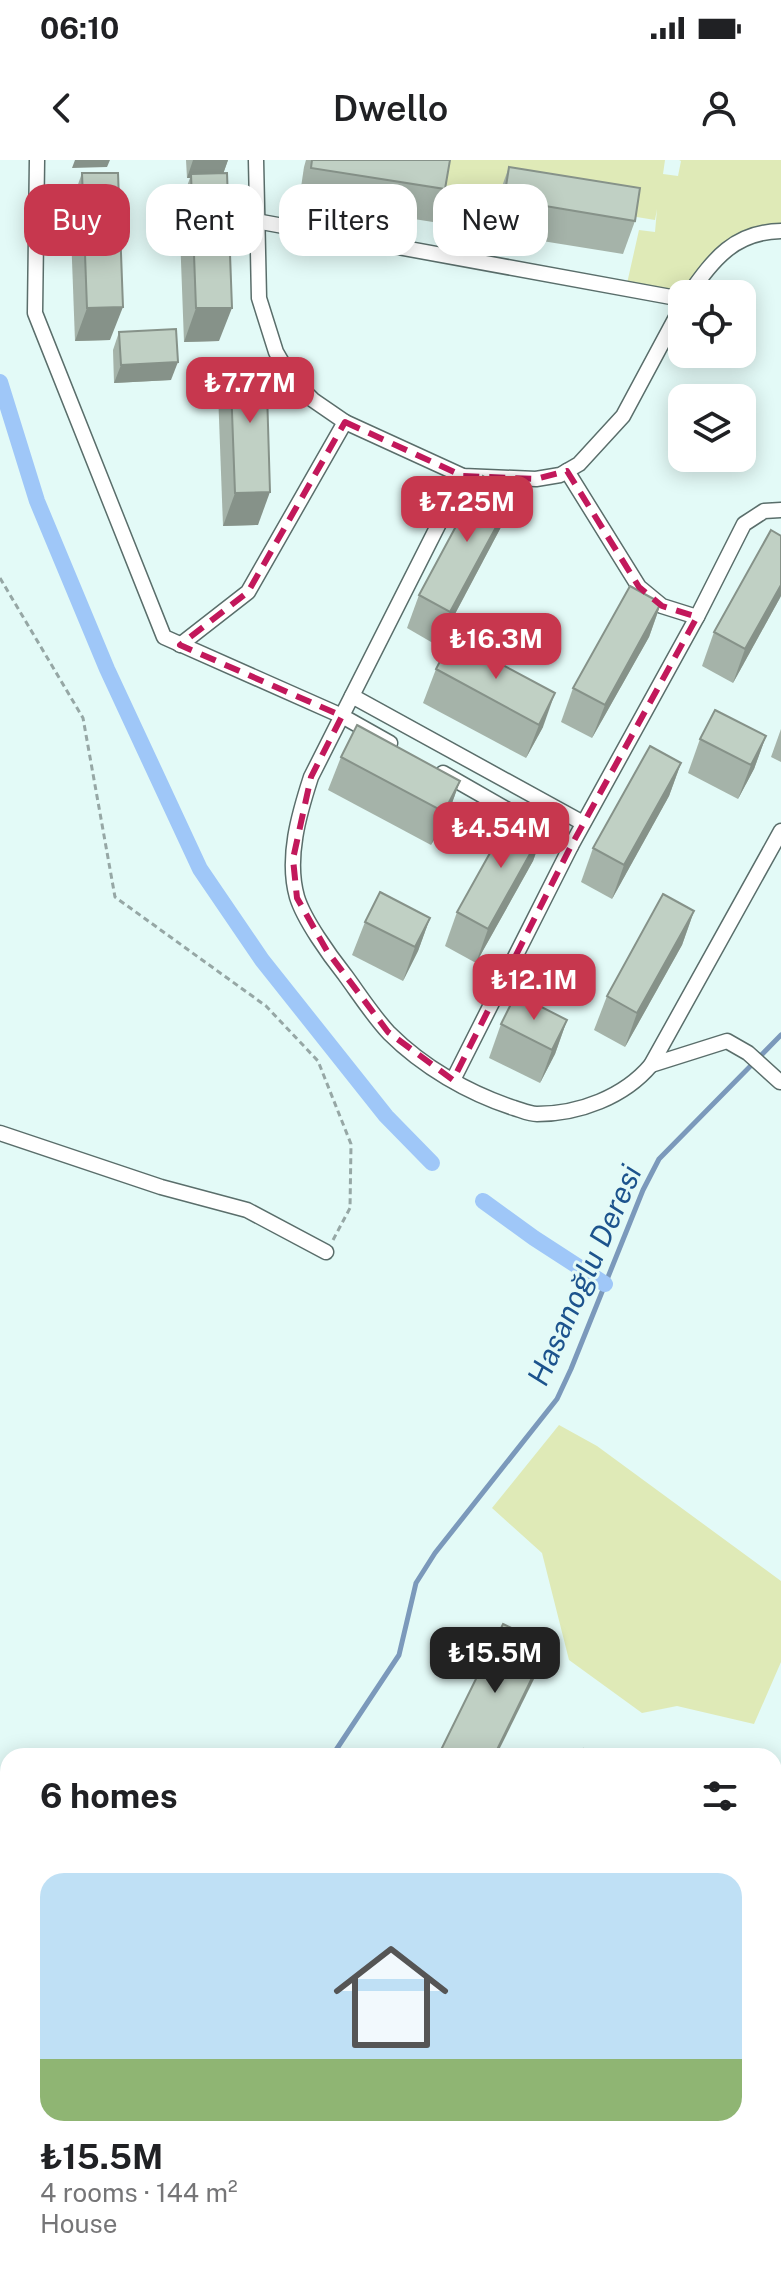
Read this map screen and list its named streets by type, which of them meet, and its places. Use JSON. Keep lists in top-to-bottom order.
{
  "water": ["Hasanoğlu Deresi"],
  "page": {
    "status": "06:10",
    "header": "Dwello",
    "chip": [
      "Buy",
      "Rent",
      "Filters",
      "New"
    ],
    "price": [
      "₺7.77M",
      "₺7.25M",
      "₺16.3M",
      "₺4.54M",
      "₺12.1M",
      "₺15.5M"
    ],
    "heading": "6 homes",
    "list": [
      {
        "name": "₺15.5M",
        "note": "4 rooms · 144 m² · House"
      }
    ]
  }
}
